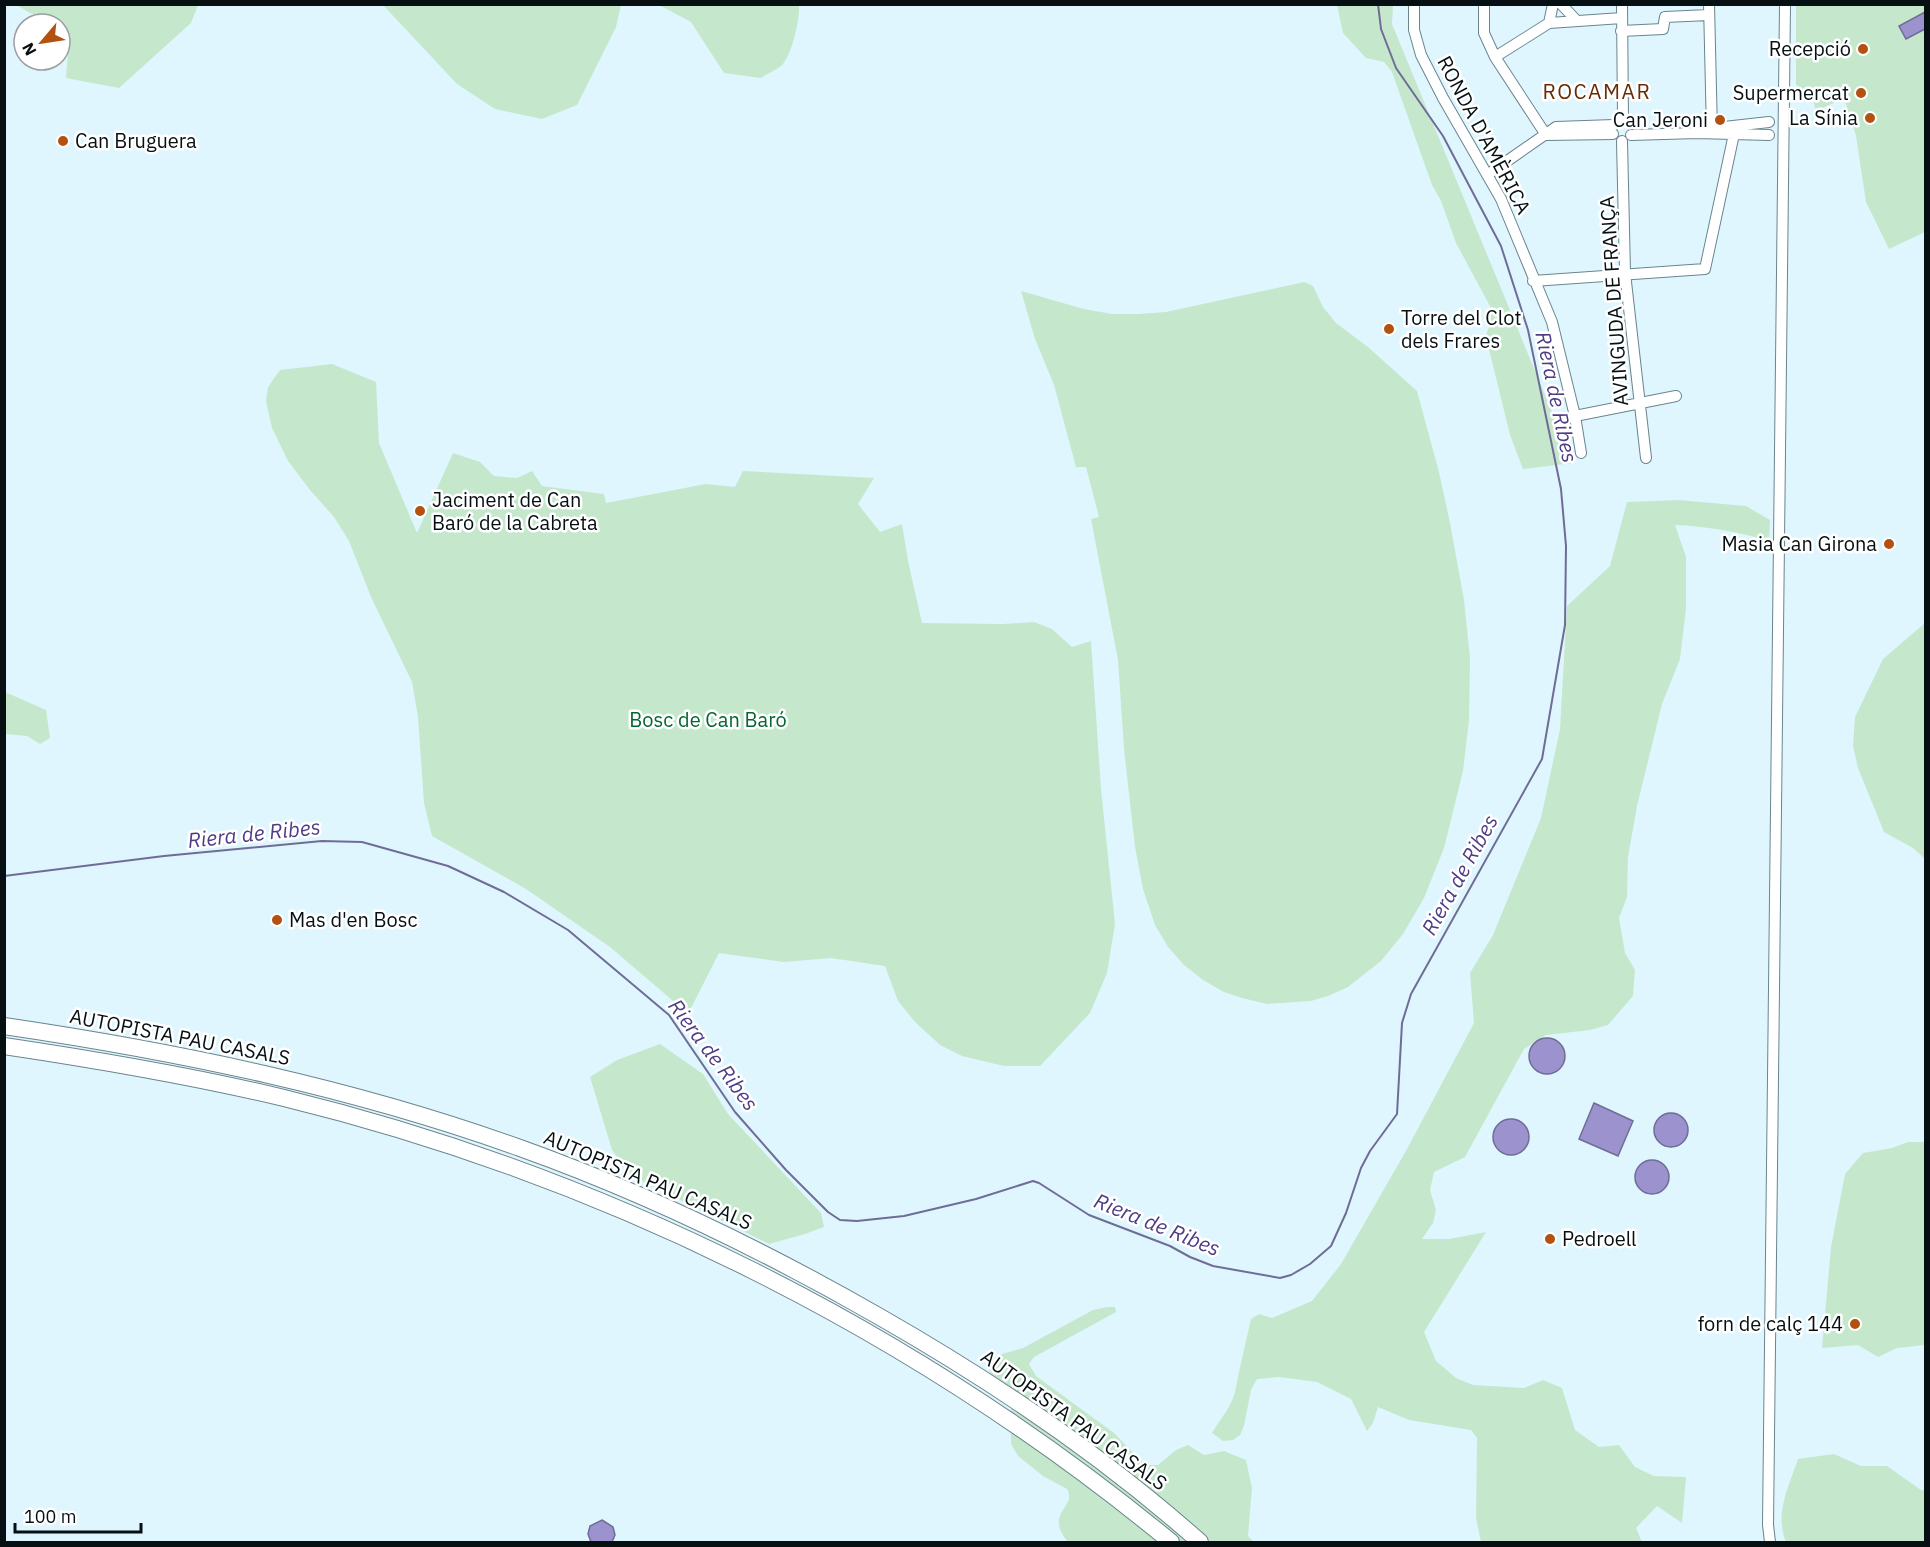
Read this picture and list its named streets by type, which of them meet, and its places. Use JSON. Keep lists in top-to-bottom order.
{
  "streets": {
    "highway": ["AUTOPISTA PAU CASALS"],
    "street": ["RONDA D'AMÈRICA", "AVINGUDA DE FRANÇA"]
  },
  "districts": ["ROCAMAR"],
  "water": ["Riera de Ribes"],
  "parks": ["Bosc de Can Baró"],
  "places": [
    "Recepció",
    "Supermercat",
    "La Sínia",
    "Can Jeroni",
    "Can Bruguera",
    "Torre del Clot dels Frares",
    "Jaciment de Can Baró de la Cabreta",
    "Masia Can Girona",
    "Mas d'en Bosc",
    "Pedroell",
    "forn de calç 144"
  ],
  "scale_bar": "100 m",
  "north": "bottom left"
}
